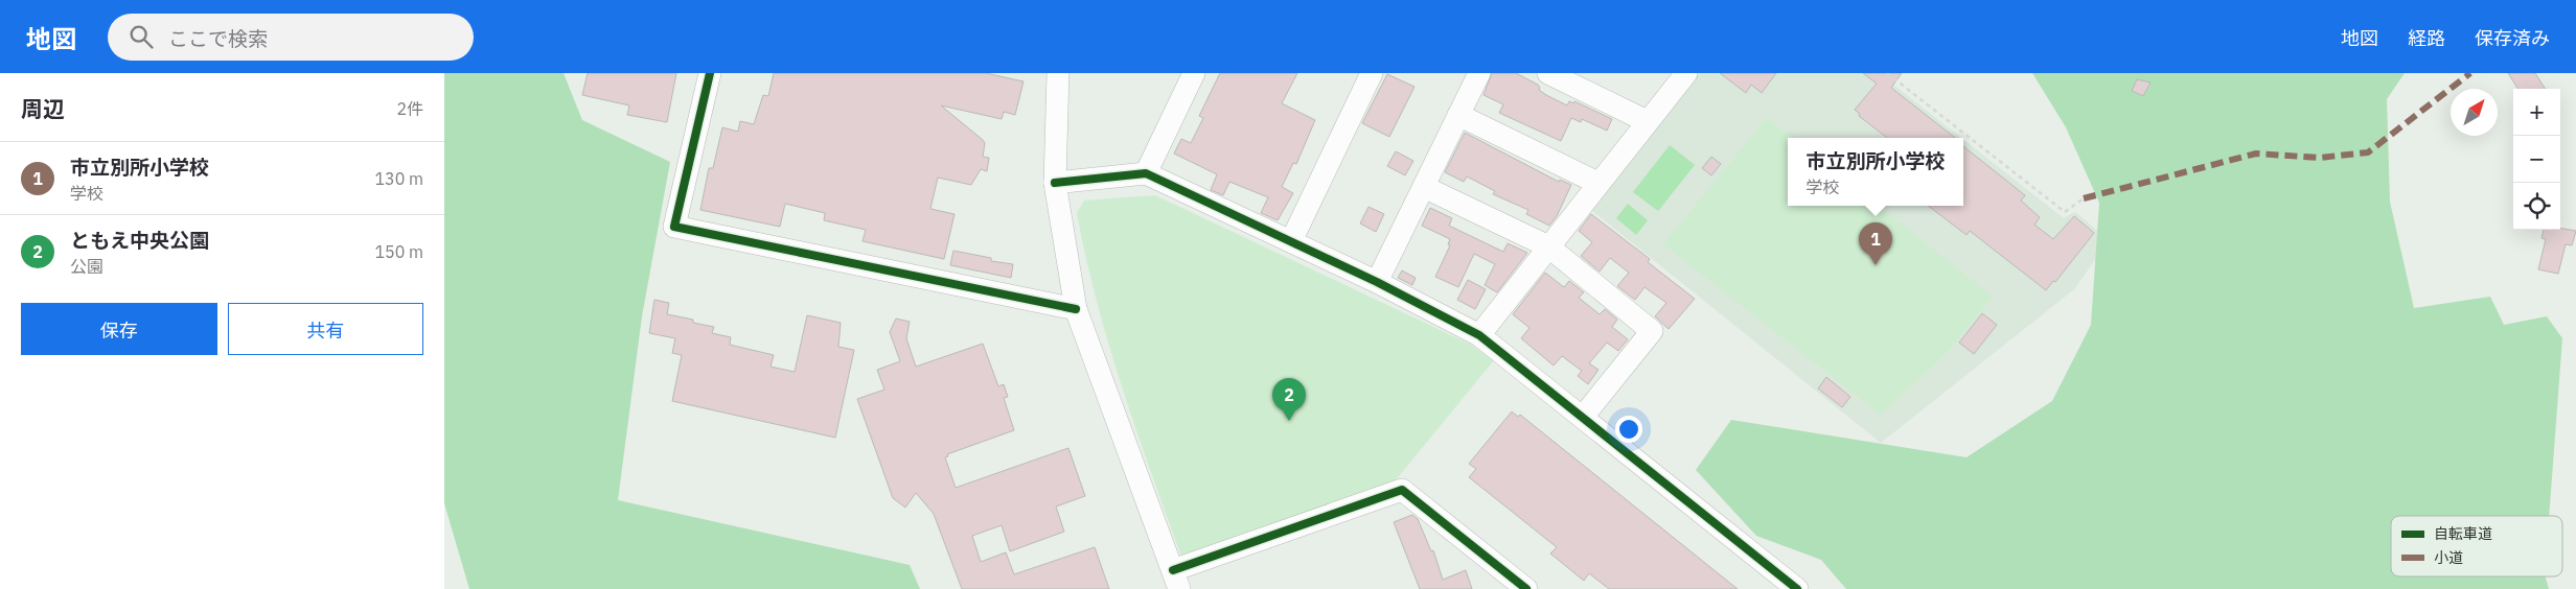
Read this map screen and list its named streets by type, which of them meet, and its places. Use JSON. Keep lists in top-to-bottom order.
{
  "legend": ["自転車道", "小道"],
  "north": "top right",
  "page": {
    "header": "地図",
    "search": "ここで検索",
    "nav": ["地図", "経路", "保存済み"],
    "heading": ["周辺", "2件"],
    "map_buttons": ["+", "−"],
    "popup": ["市立別所小学校", "学校"],
    "list": [
      {
        "mark": "1",
        "name": "市立別所小学校",
        "note": "学校",
        "value": "130 m"
      },
      {
        "mark": "2",
        "name": "ともえ中央公園",
        "note": "公園",
        "value": "150 m"
      }
    ],
    "pins": ["1", "2"],
    "buttons": ["保存", "共有"]
  }
}
